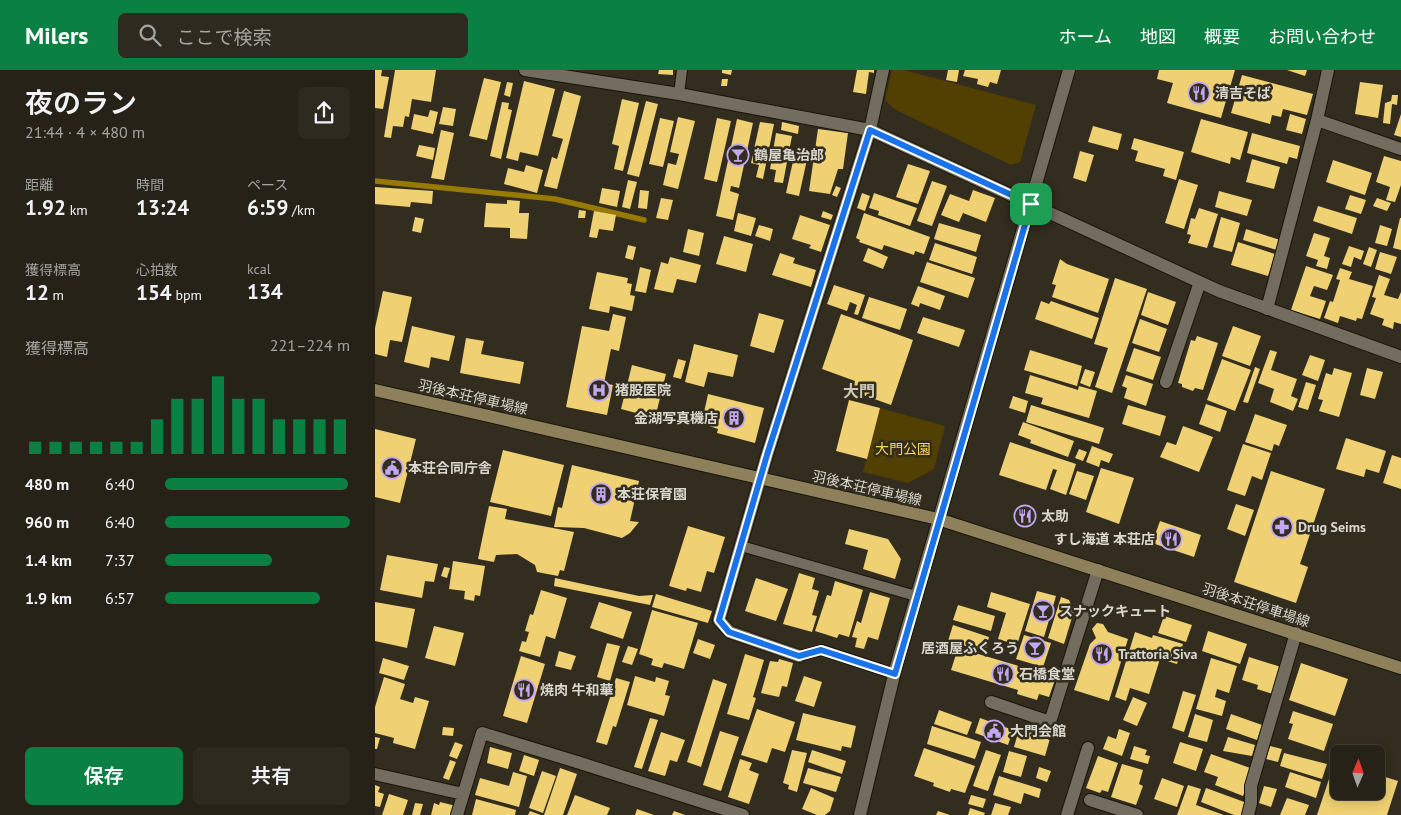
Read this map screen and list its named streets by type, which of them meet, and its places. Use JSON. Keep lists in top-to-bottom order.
{
  "streets": {
    "main road": ["羽後本荘停車場線"]
  },
  "districts": ["大門"],
  "parks": ["大門公園"],
  "places": {
    "restaurant": [
      "清吉そば",
      "太助",
      "すし海道 本荘店",
      "Trattoria Siva",
      "石橋食堂",
      "焼肉 牛和華"
    ],
    "bar": ["鶴屋亀治郎", "スナックキュート", "居酒屋ふくろう"],
    "hospital": ["猪股医院"],
    "building": ["金湖写真機店", "本荘保育園"],
    "public building": ["本荘合同庁舎", "大門会館"],
    "pharmacy": ["Drug Seims"]
  },
  "north": "top",
  "page": {
    "header": "Milers",
    "search": "ここで検索",
    "nav": [
      "ホーム",
      "地図",
      "概要",
      "お問い合わせ"
    ],
    "heading": ["夜のラン", "21:44 · 4 × 480 m"],
    "stats": [
      ["距離", "1.92 km"],
      ["時間", "13:24"],
      ["ペース", "6:59 /km"],
      ["獲得標高", "12 m"],
      ["心拍数", "154 bpm"],
      ["kcal", "134"]
    ],
    "chart": ["獲得標高", "221–224 m"],
    "list": [
      {
        "name": "480 m",
        "note": "6:40"
      },
      {
        "name": "960 m",
        "note": "6:40"
      },
      {
        "name": "1.4 km",
        "note": "7:37"
      },
      {
        "name": "1.9 km",
        "note": "6:57"
      }
    ],
    "buttons": ["保存", "共有"]
  }
}
